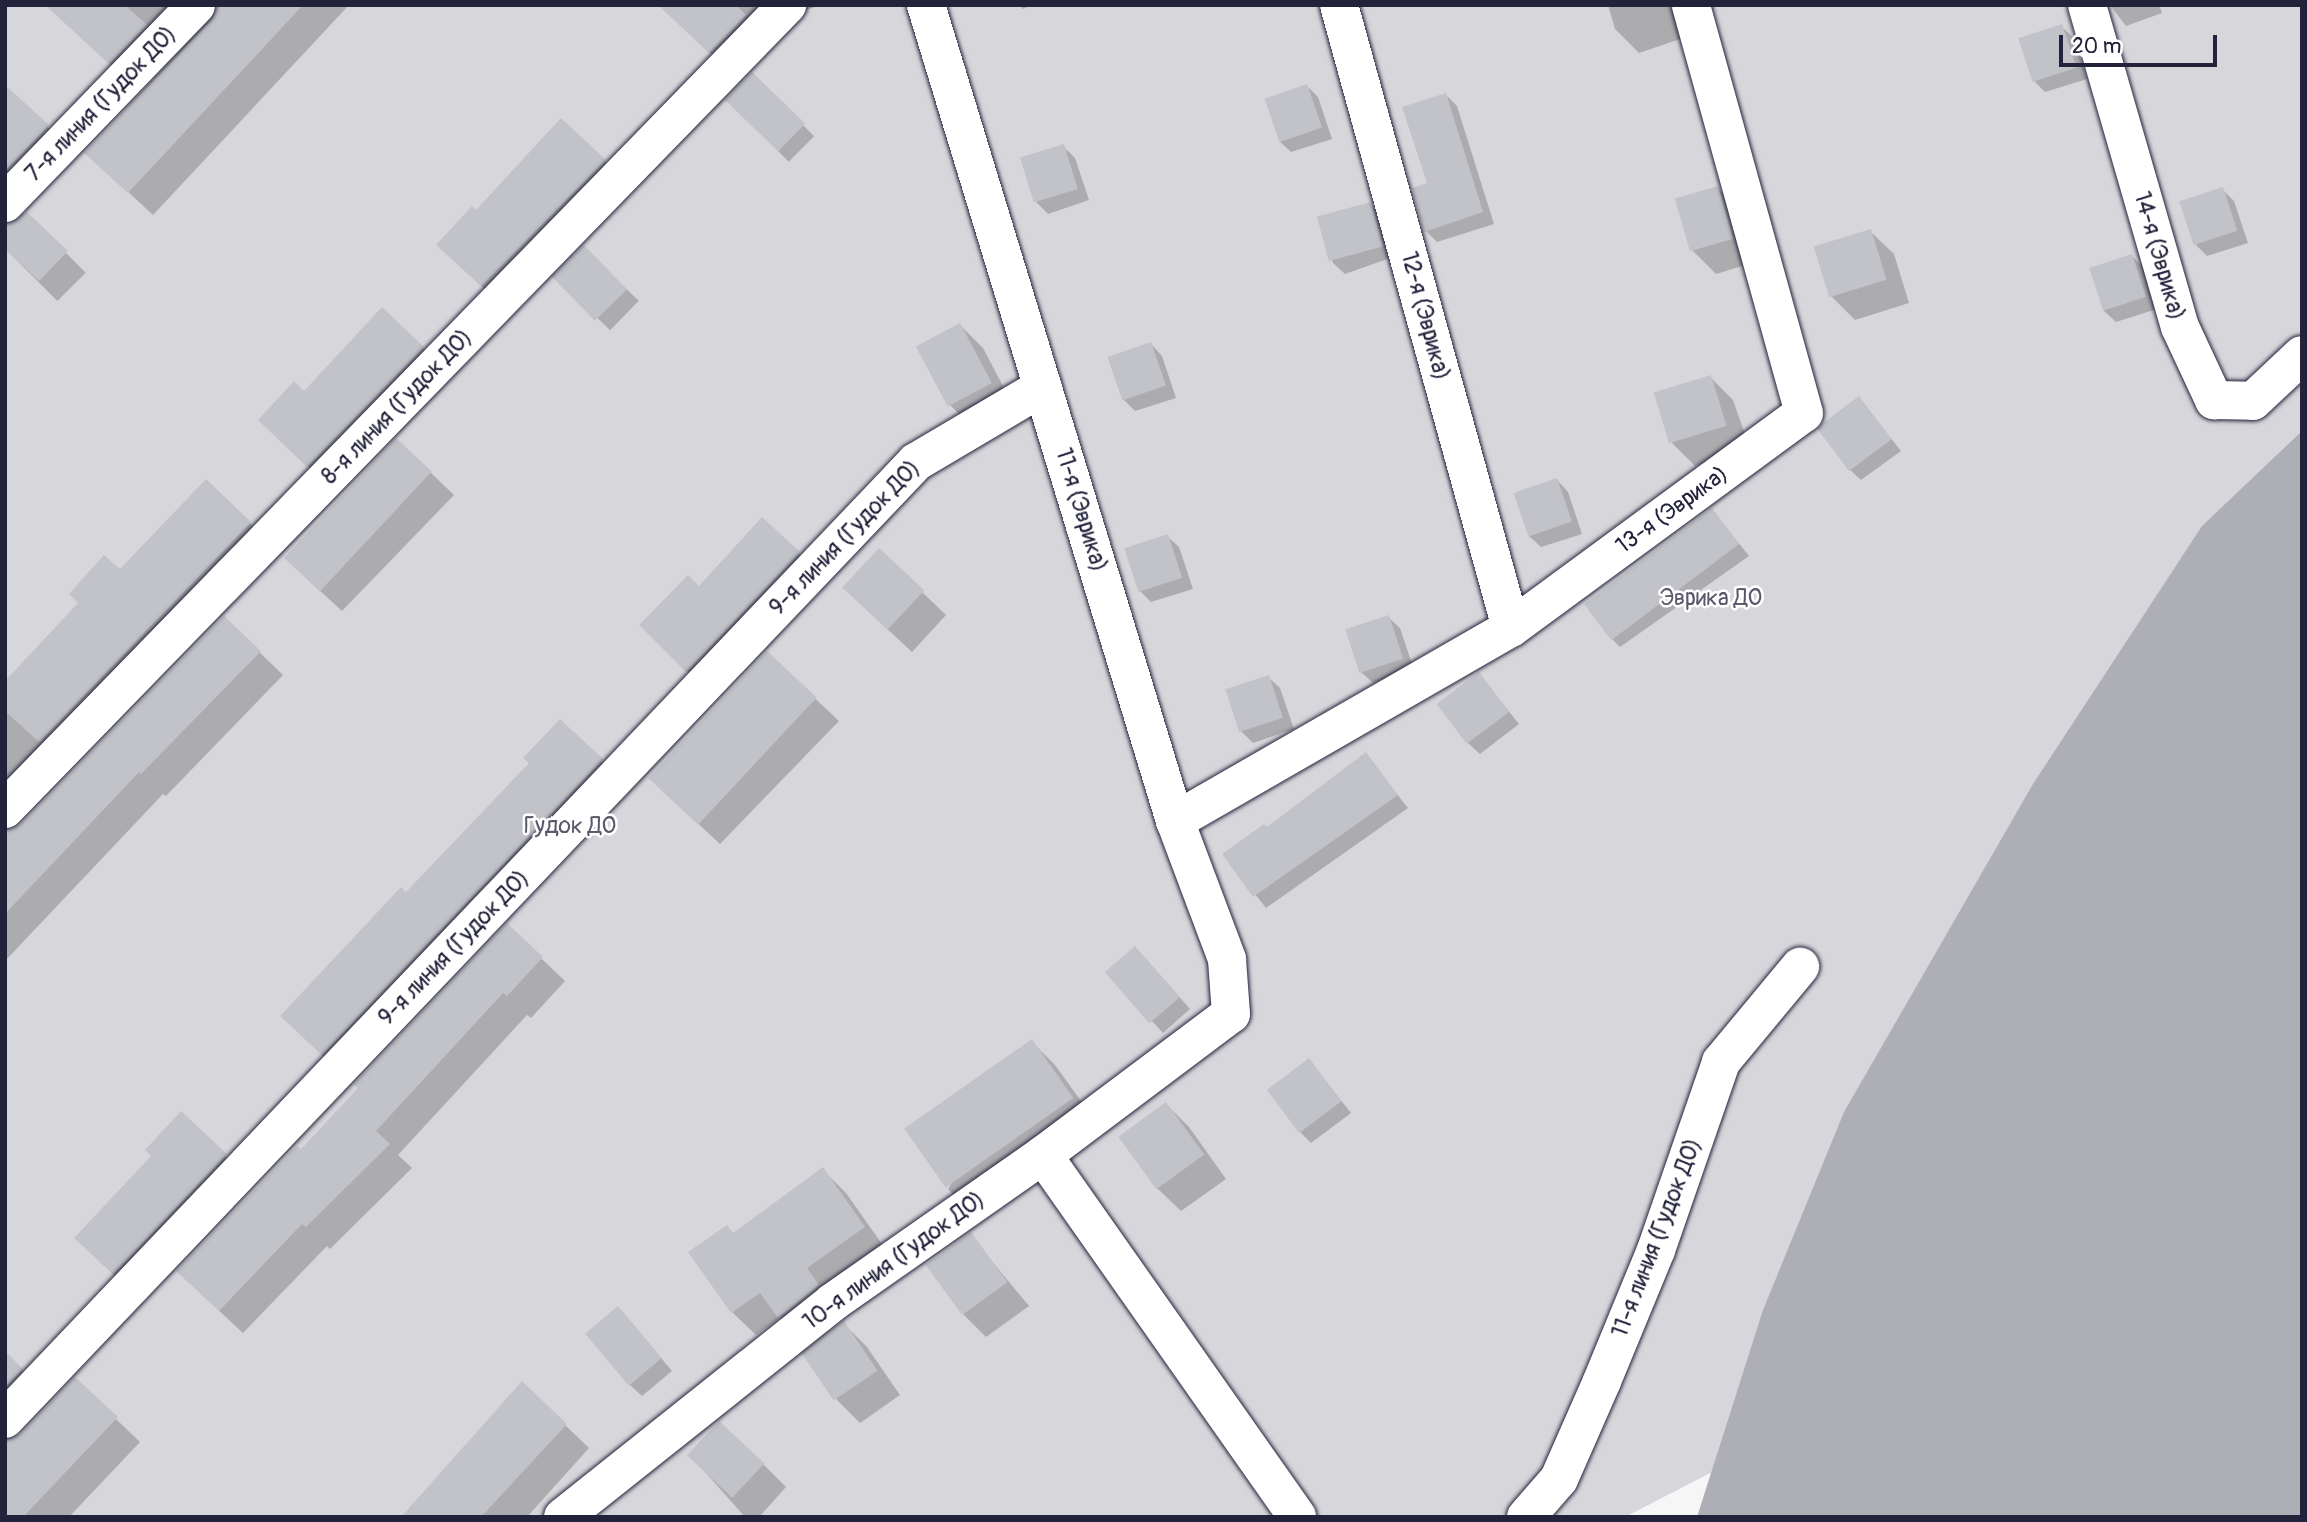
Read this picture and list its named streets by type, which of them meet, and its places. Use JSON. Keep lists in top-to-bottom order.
{
  "streets": {
    "lane": [
      "7-я линия (Гудок ДО)",
      "14-я (Эврика)",
      "12-я (Эврика)",
      "8-я линия (Гудок ДО)",
      "11-я (Эврика)",
      "13-я (Эврика)",
      "9-я линия (Гудок ДО)",
      "11-я линия (Гудок ДО)",
      "10-я линия (Гудок ДО)"
    ]
  },
  "crossings": [
    ["12-я (Эврика)", "13-я (Эврика)"],
    ["11-я (Эврика)", "13-я (Эврика)"],
    ["11-я (Эврика)", "9-я линия (Гудок ДО)"],
    ["11-я (Эврика)", "10-я линия (Гудок ДО)"]
  ],
  "parks": ["Эврика ДО", "Гудок ДО"],
  "scale_bar": "20 m"
}
